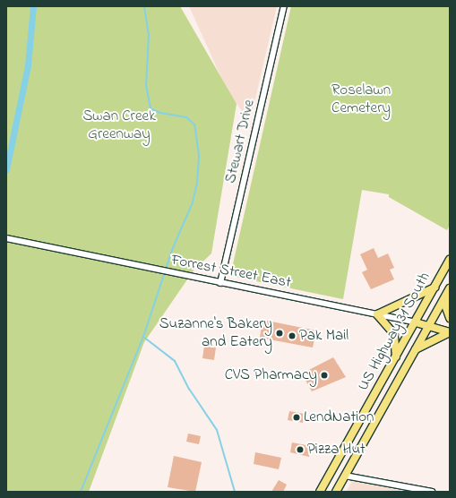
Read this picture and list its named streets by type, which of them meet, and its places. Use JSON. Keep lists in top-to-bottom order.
{
  "streets": {
    "main road": ["Forrest Street East", "US Highway 31 South"],
    "street": ["Stewart Drive"]
  },
  "crossings": [
    ["Stewart Drive", "Forrest Street East"],
    ["Forrest Street East", "US Highway 31 South"]
  ],
  "parks": ["Roselawn Cemetery", "Swan Creek Greenway"],
  "places": [
    "Suzanne's Bakery and Eatery",
    "Pak Mail",
    "CVS Pharmacy",
    "LendNation",
    "Pizza Hut"
  ]
}
